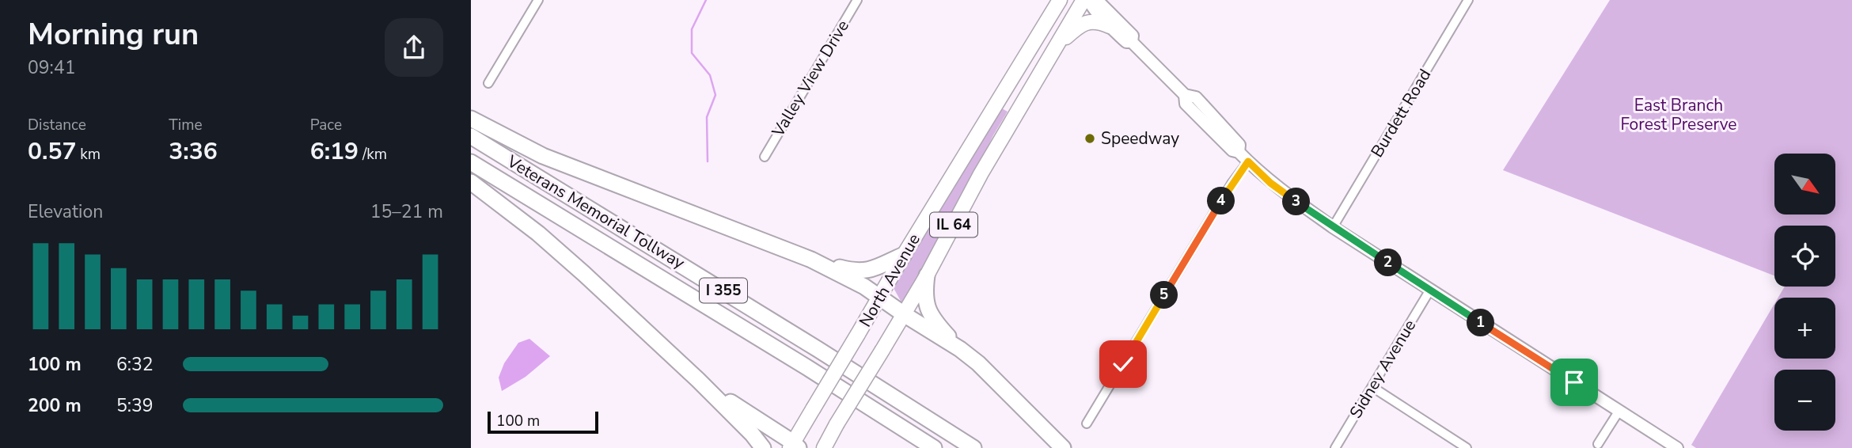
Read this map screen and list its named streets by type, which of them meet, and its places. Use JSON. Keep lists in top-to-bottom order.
{
  "streets": {
    "highway": ["Veterans Memorial Tollway", "I 355"],
    "main road": ["IL 64", "North Avenue"],
    "street": ["Valley View Drive", "Burdett Road", "Sidney Avenue"]
  },
  "parks": ["East Branch Forest Preserve"],
  "places": ["Speedway"],
  "scale_bar": "100 m",
  "north": "bottom right",
  "page": {
    "heading": ["Morning run", "09:41"],
    "stats": [
      ["Distance", "0.57 km"],
      ["Time", "3:36"],
      ["Pace", "6:19 /km"]
    ],
    "map_buttons": ["+", "−"],
    "pins": [
      "4",
      "3",
      "2",
      "5",
      "1"
    ],
    "chart": ["Elevation", "15–21 m"],
    "list": [
      {
        "name": "100 m",
        "note": "6:32"
      },
      {
        "name": "200 m",
        "note": "5:39"
      }
    ],
    "scale": "100 m"
  }
}
